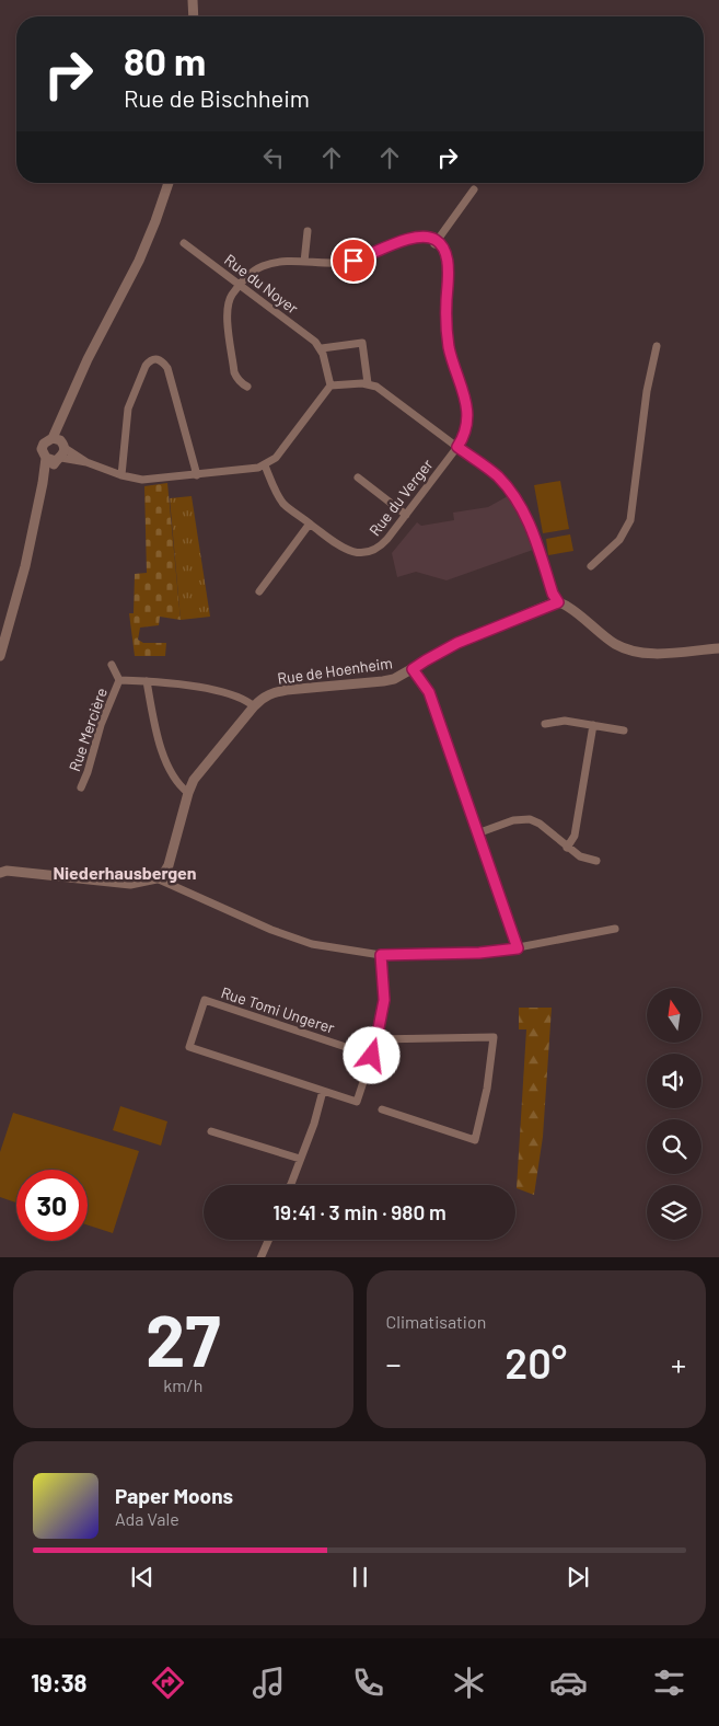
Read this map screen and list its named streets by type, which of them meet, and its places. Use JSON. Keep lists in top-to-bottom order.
{
  "streets": {
    "street": [
      "Rue du Noyer",
      "Rue du Verger",
      "Rue de Hoenheim",
      "Rue Mercière",
      "Rue Tomi Ungerer"
    ]
  },
  "crossings": [
    ["Rue de Hoenheim", "Rue Mercière"]
  ],
  "districts": ["Niederhausbergen"],
  "north": "top",
  "page": {
    "turn": ["80 m", "Rue de Bischheim"],
    "limit": "30",
    "trip": "19:41 · 3 min · 980 m",
    "tile": [
      ["27", "km/h"],
      "Climatisation"
    ],
    "heat": ["−", "20°", "+"],
    "song": ["Paper Moons", "Ada Vale"],
    "tabs": "19:38"
  }
}
